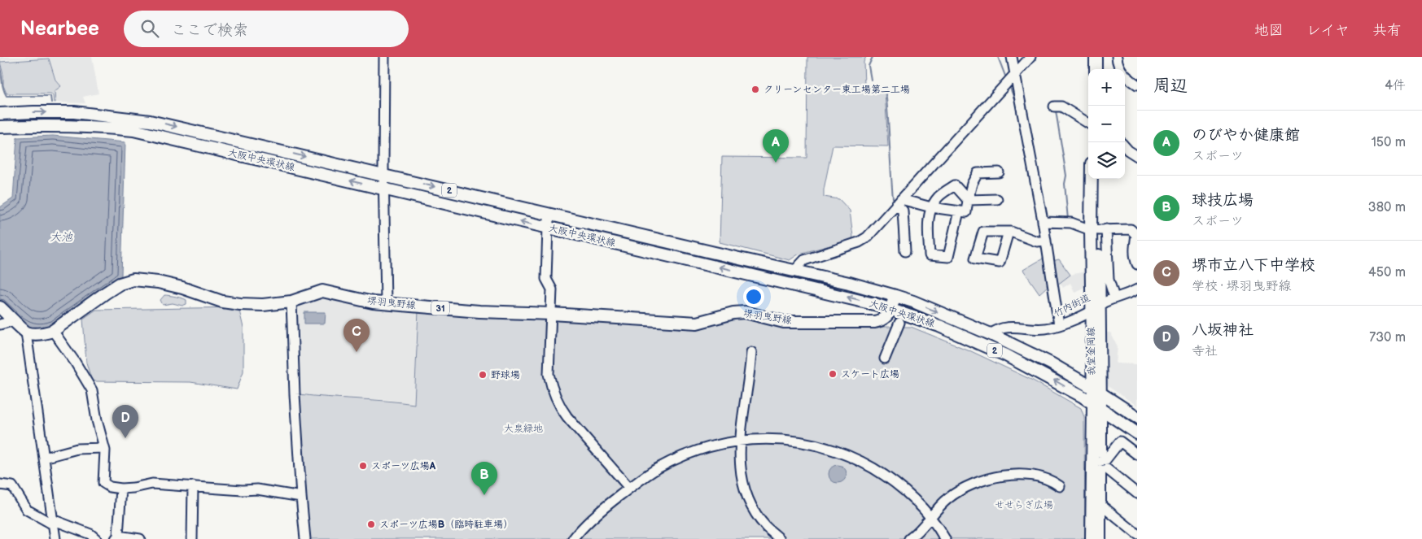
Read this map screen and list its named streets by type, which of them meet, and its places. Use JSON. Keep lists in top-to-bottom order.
{
  "streets": {
    "main road": [
      "大阪中央環状線",
      "2",
      "堺羽曳野線",
      "31",
      "我堂金岡線"
    ],
    "street": ["竹内街道"]
  },
  "crossings": [
    ["大阪中央環状線", "堺羽曳野線"],
    ["大阪中央環状線", "竹内街道"],
    ["大阪中央環状線", "我堂金岡線"],
    ["竹内街道", "我堂金岡線"]
  ],
  "water": ["大池"],
  "parks": ["大泉緑地", "せせらぎ広場"],
  "places": [
    "クリーンセンター東工場第二工場",
    "スケート広場",
    "野球場",
    "スポーツ広場A",
    "スポーツ広場B（臨時駐車場）"
  ],
  "page": {
    "header": "Nearbee",
    "search": "ここで検索",
    "nav": ["地図", "レイヤ", "共有"],
    "heading": ["周辺", "4件"],
    "map_buttons": ["+", "−"],
    "list": [
      {
        "mark": "A",
        "name": "のびやか健康館",
        "note": "スポーツ",
        "value": "150 m"
      },
      {
        "mark": "B",
        "name": "球技広場",
        "note": "スポーツ",
        "value": "380 m"
      },
      {
        "mark": "C",
        "name": "堺市立八下中学校",
        "note": "学校 · 堺羽曳野線",
        "value": "450 m"
      },
      {
        "mark": "D",
        "name": "八坂神社",
        "note": "寺社",
        "value": "730 m"
      }
    ],
    "pins": [
      "A",
      "C",
      "D",
      "B"
    ]
  }
}
